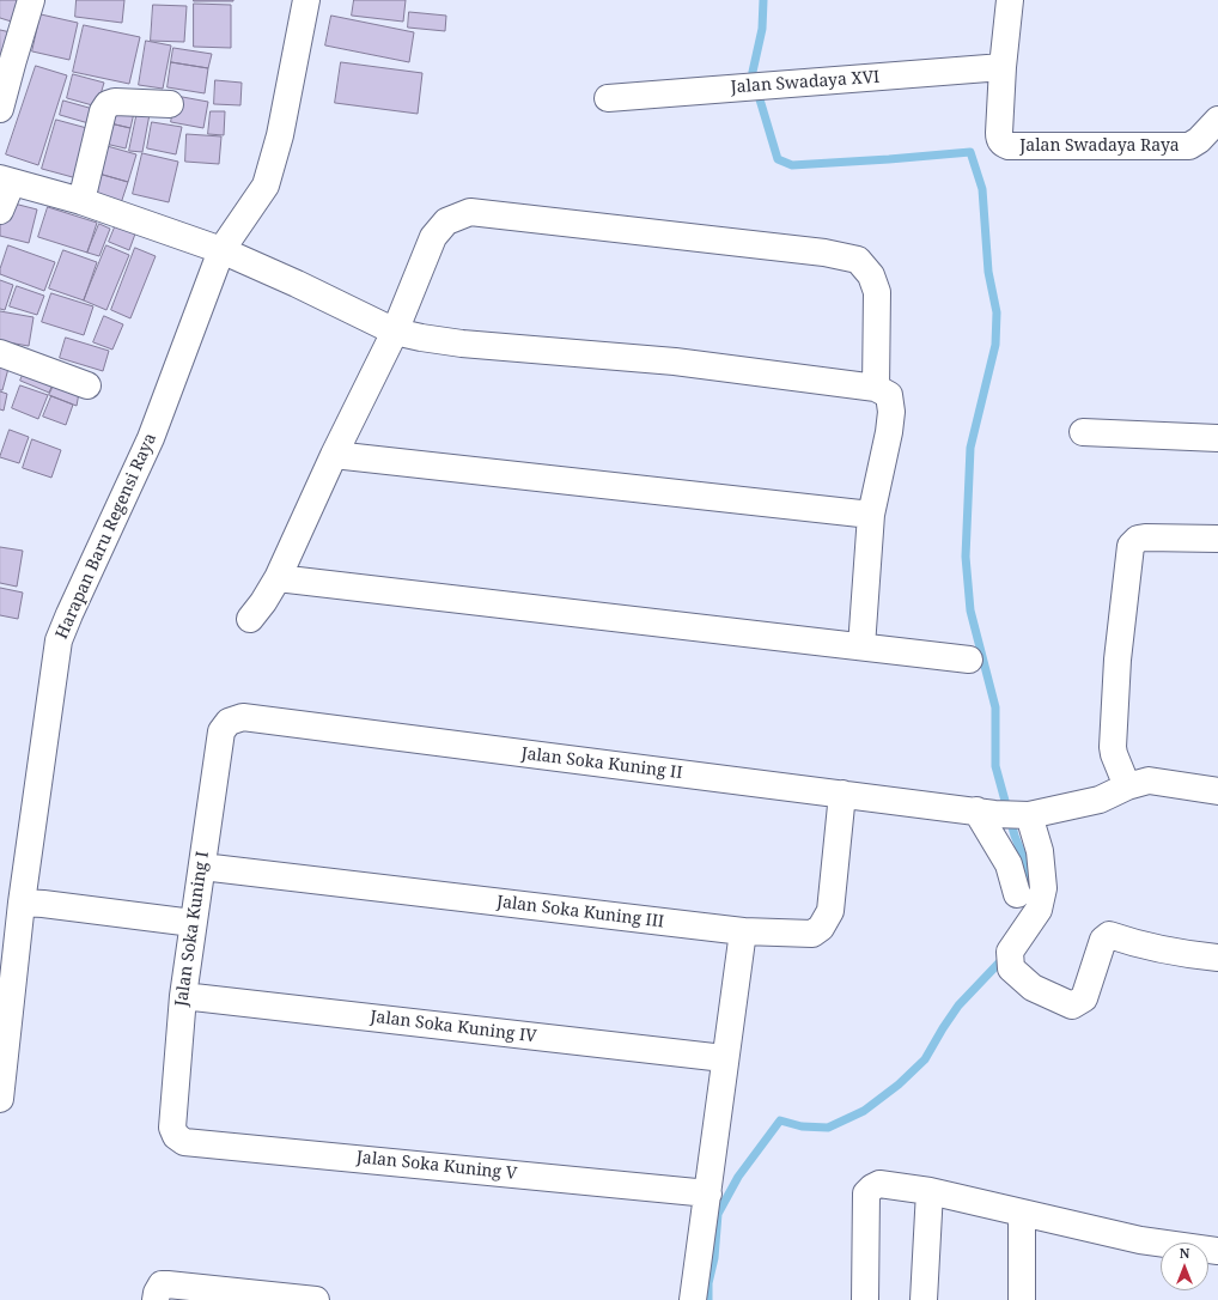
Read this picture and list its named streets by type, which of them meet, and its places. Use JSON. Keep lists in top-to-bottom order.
{
  "streets": {
    "street": [
      "Jalan Swadaya XVI",
      "Jalan Swadaya Raya",
      "Harapan Baru Regensi Raya",
      "Jalan Soka Kuning II",
      "Jalan Soka Kuning III",
      "Jalan Soka Kuning I",
      "Jalan Soka Kuning IV",
      "Jalan Soka Kuning V"
    ]
  },
  "crossings": [
    ["Jalan Swadaya XVI", "Jalan Swadaya Raya"],
    ["Jalan Soka Kuning II", "Jalan Soka Kuning III"],
    ["Jalan Soka Kuning II", "Jalan Soka Kuning I"],
    ["Jalan Soka Kuning III", "Jalan Soka Kuning I"],
    ["Jalan Soka Kuning I", "Jalan Soka Kuning IV"],
    ["Jalan Soka Kuning I", "Jalan Soka Kuning V"]
  ],
  "north": "top"
}
